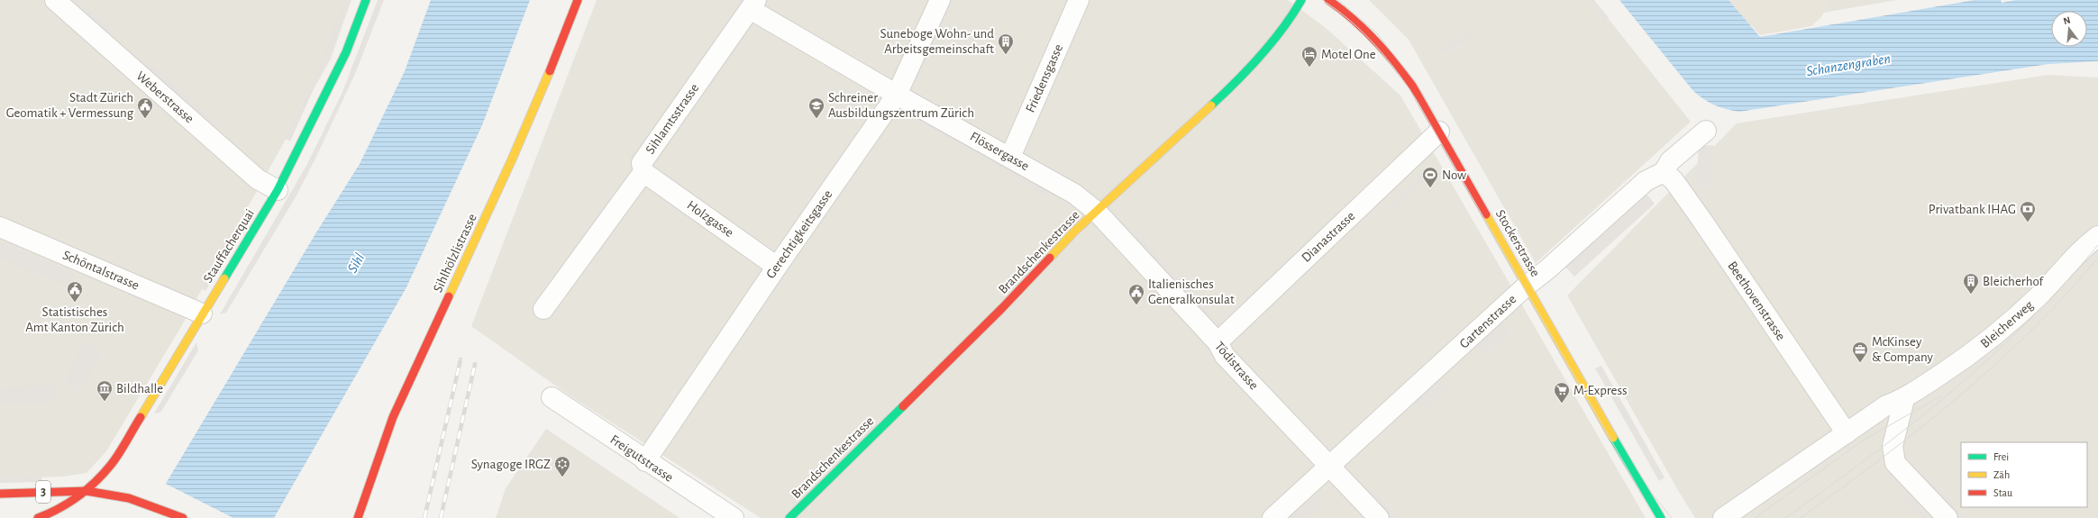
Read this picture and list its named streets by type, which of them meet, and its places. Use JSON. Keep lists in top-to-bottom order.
{
  "streets": {
    "street": [
      "Friedensgasse",
      "Weberstrasse",
      "Sihlamtsstrasse",
      "Flössergasse",
      "Holzgasse",
      "Gerechtigkeitsgasse",
      "Dianastrasse",
      "Stockerstrasse",
      "Stauffacherquai",
      "Brandschenkestrasse",
      "Sihlhölzlistrasse",
      "Schöntalstrasse",
      "Beethovenstrasse",
      "Gartenstrasse",
      "Bleicherweg",
      "Tödistrasse",
      "Freigutstrasse",
      "3"
    ]
  },
  "crossings": [
    ["Friedensgasse", "Flössergasse"],
    ["Weberstrasse", "Stauffacherquai"],
    ["Sihlamtsstrasse", "Flössergasse"],
    ["Sihlamtsstrasse", "Holzgasse"],
    ["Flössergasse", "Gerechtigkeitsgasse"],
    ["Flössergasse", "Brandschenkestrasse"],
    ["Flössergasse", "Tödistrasse"],
    ["Holzgasse", "Gerechtigkeitsgasse"],
    ["Gerechtigkeitsgasse", "Freigutstrasse"],
    ["Dianastrasse", "Stockerstrasse"],
    ["Dianastrasse", "Tödistrasse"],
    ["Stockerstrasse", "Gartenstrasse"],
    ["Stauffacherquai", "Schöntalstrasse"],
    ["Stauffacherquai", "3"],
    ["Brandschenkestrasse", "Tödistrasse"],
    ["Beethovenstrasse", "Gartenstrasse"],
    ["Beethovenstrasse", "Bleicherweg"],
    ["Gartenstrasse", "Tödistrasse"]
  ],
  "water": ["Schanzengraben", "Sihl"],
  "places": {
    "building": ["Suneboge Wohn- und Arbeitsgemeinschaft", "Bleicherhof"],
    "hotel": ["Motel One"],
    "public building": ["Stadt Zürich Geomatik + Vermessung", "Statistisches Amt Kanton Zürich", "Italienisches Generalkonsulat"],
    "school or university": ["Schreiner Ausbildungszentrum Zürich"],
    "sports": ["Now"],
    "bank": ["Privatbank IHAG"],
    "office": ["McKinsey & Company"],
    "museum": ["Bildhalle"],
    "supermarket": ["M-Express"],
    "synagogue": ["Synagoge IRGZ"]
  },
  "legend": ["Frei", "Zäh", "Stau"],
  "north": "top"
}
